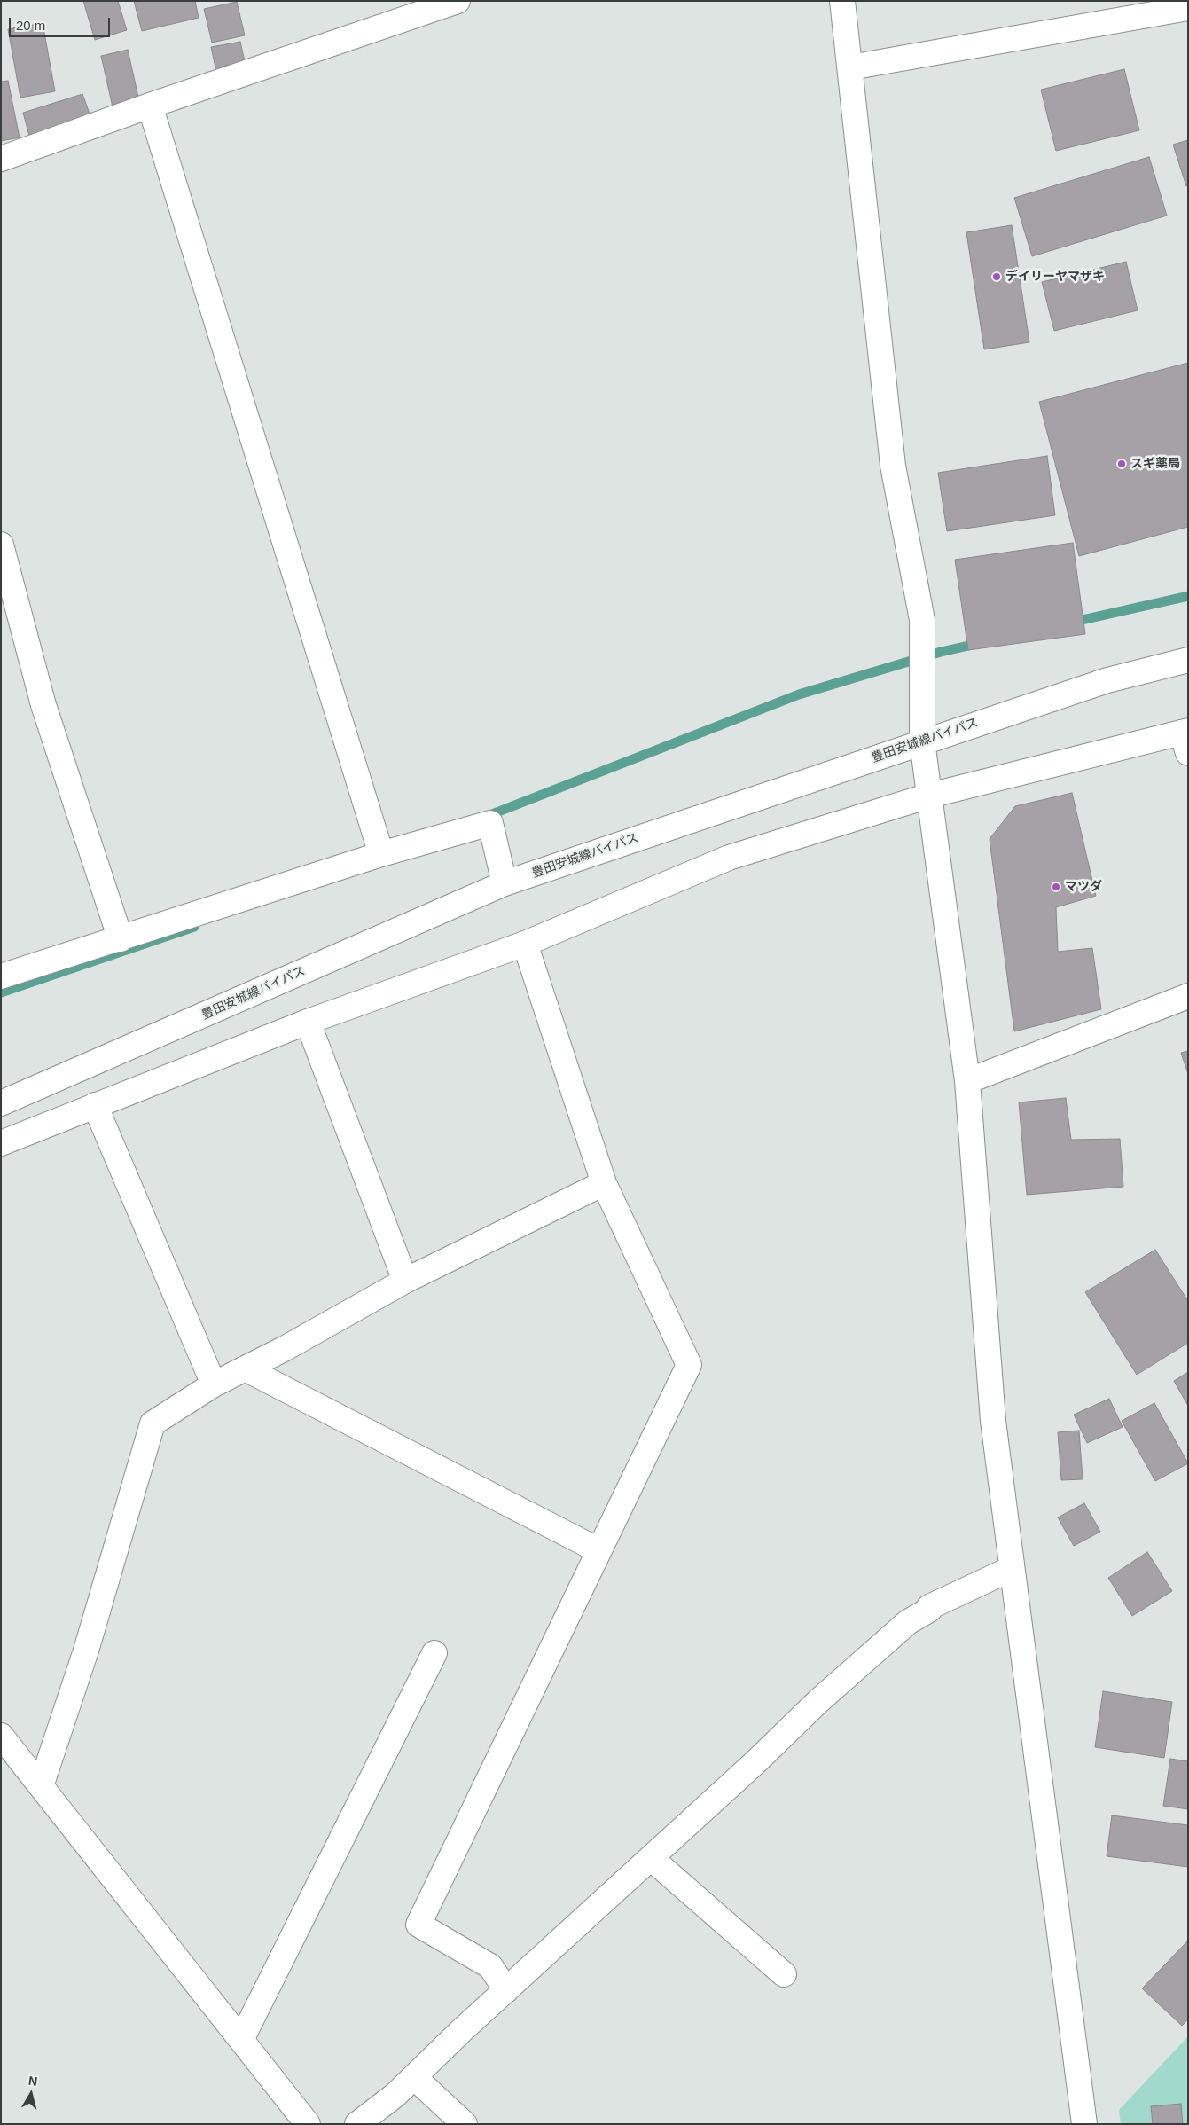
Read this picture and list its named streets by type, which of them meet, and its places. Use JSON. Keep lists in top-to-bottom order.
{
  "streets": {
    "street": ["豊田安城線バイパス"]
  },
  "places": ["デイリーヤマザキ", "スギ薬局", "マツダ"],
  "scale_bar": "20 m",
  "north": "top"
}
